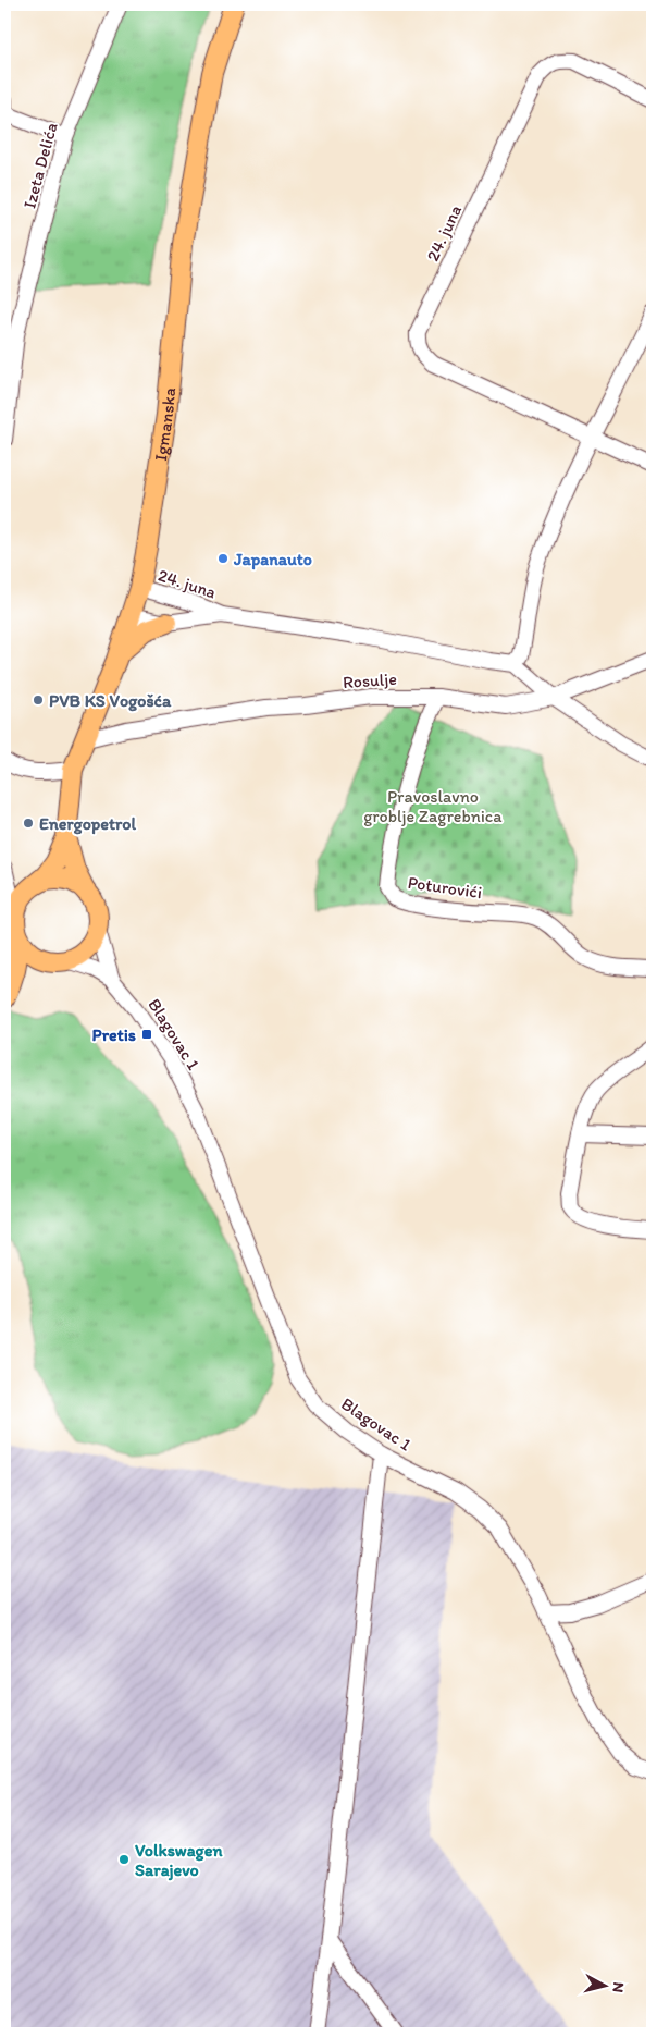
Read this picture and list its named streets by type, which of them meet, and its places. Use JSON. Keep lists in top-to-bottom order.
{
  "streets": {
    "main road": ["Igmanska"],
    "street": [
      "Izeta Delića",
      "24. juna",
      "Rosulje",
      "Poturovići",
      "Blagovac 1"
    ]
  },
  "crossings": [
    ["24. juna", "Igmanska"],
    ["Igmanska", "Rosulje"],
    ["Igmanska", "Blagovac 1"],
    ["Rosulje", "Poturovići"]
  ],
  "parks": ["Pravoslavno groblje Zagrebnica"],
  "places": {
    "other": [
      "Japanauto",
      "PVB KS Vogošća",
      "Energopetrol",
      "Volkswagen Sarajevo"
    ],
    "transit": ["Pretis"]
  },
  "north": "right"
}
